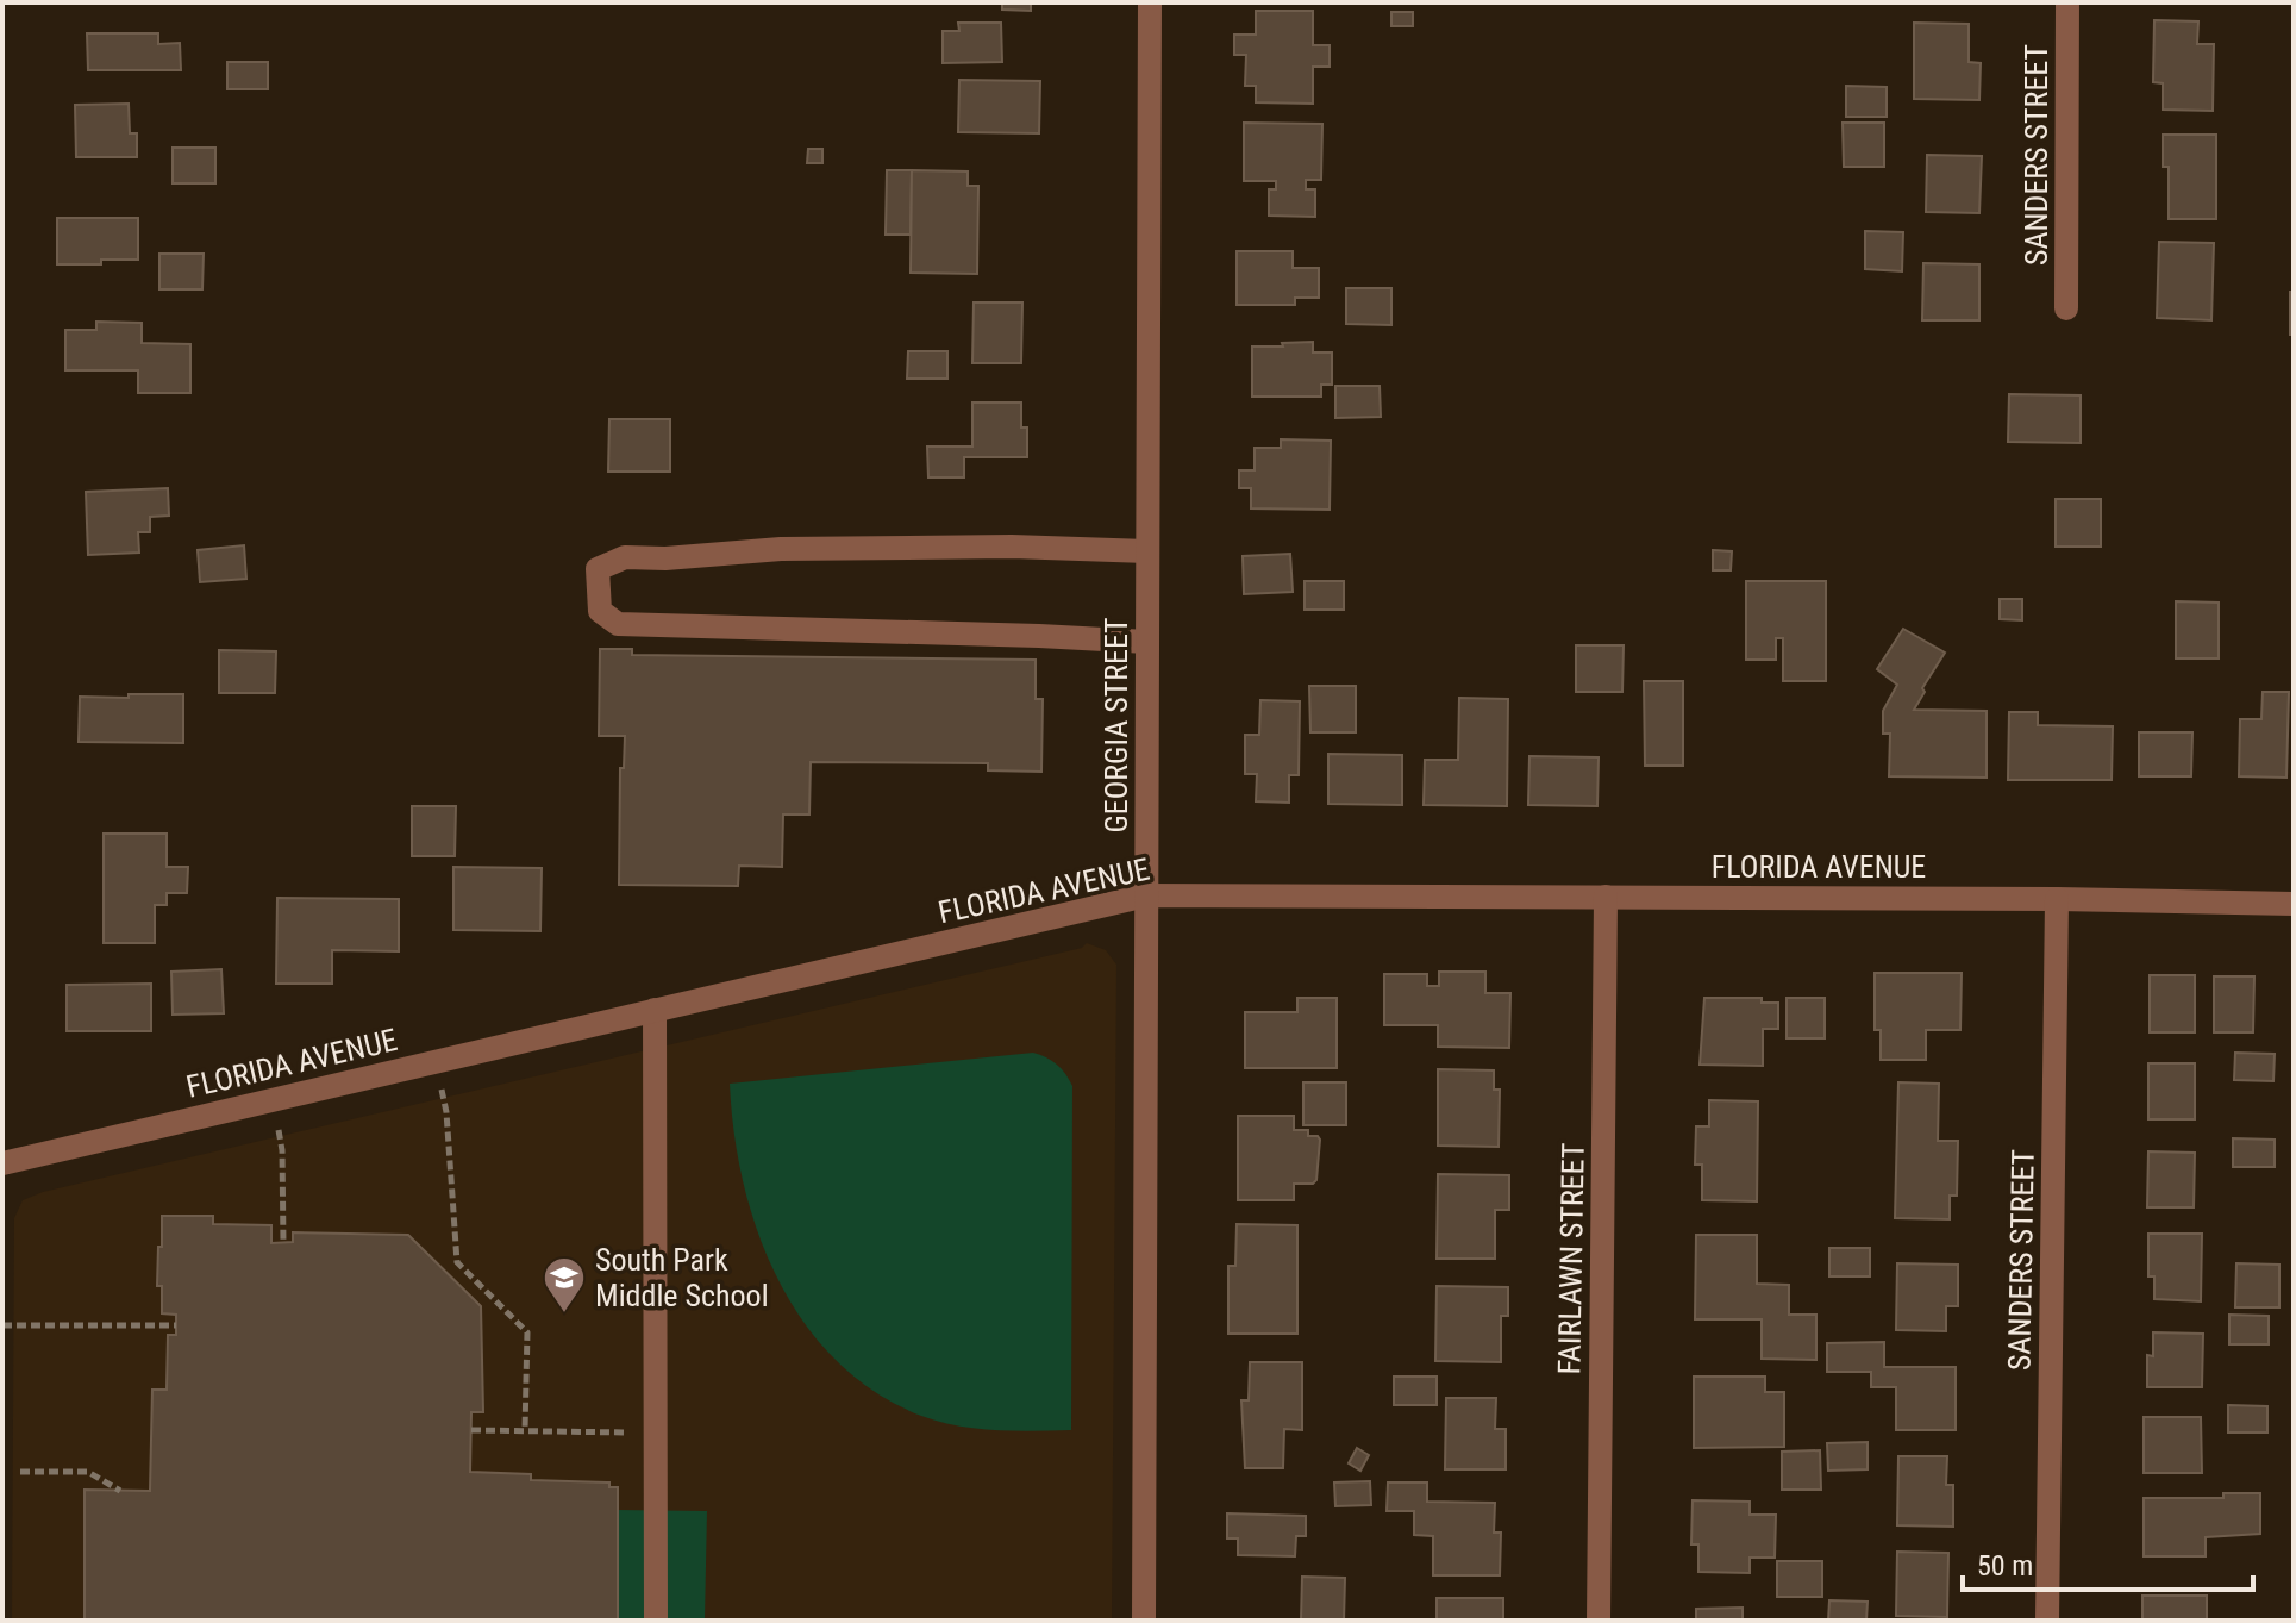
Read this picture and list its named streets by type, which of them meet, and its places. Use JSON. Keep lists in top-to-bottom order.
{
  "streets": {
    "street": [
      "SANDERS STREET",
      "GEORGIA STREET",
      "FLORIDA AVENUE",
      "FAIRLAWN STREET"
    ]
  },
  "crossings": [
    ["SANDERS STREET", "FLORIDA AVENUE"],
    ["GEORGIA STREET", "FLORIDA AVENUE"],
    ["FLORIDA AVENUE", "FAIRLAWN STREET"]
  ],
  "places": {
    "school or university": ["South Park Middle School"]
  },
  "scale_bar": "50 m"
}
